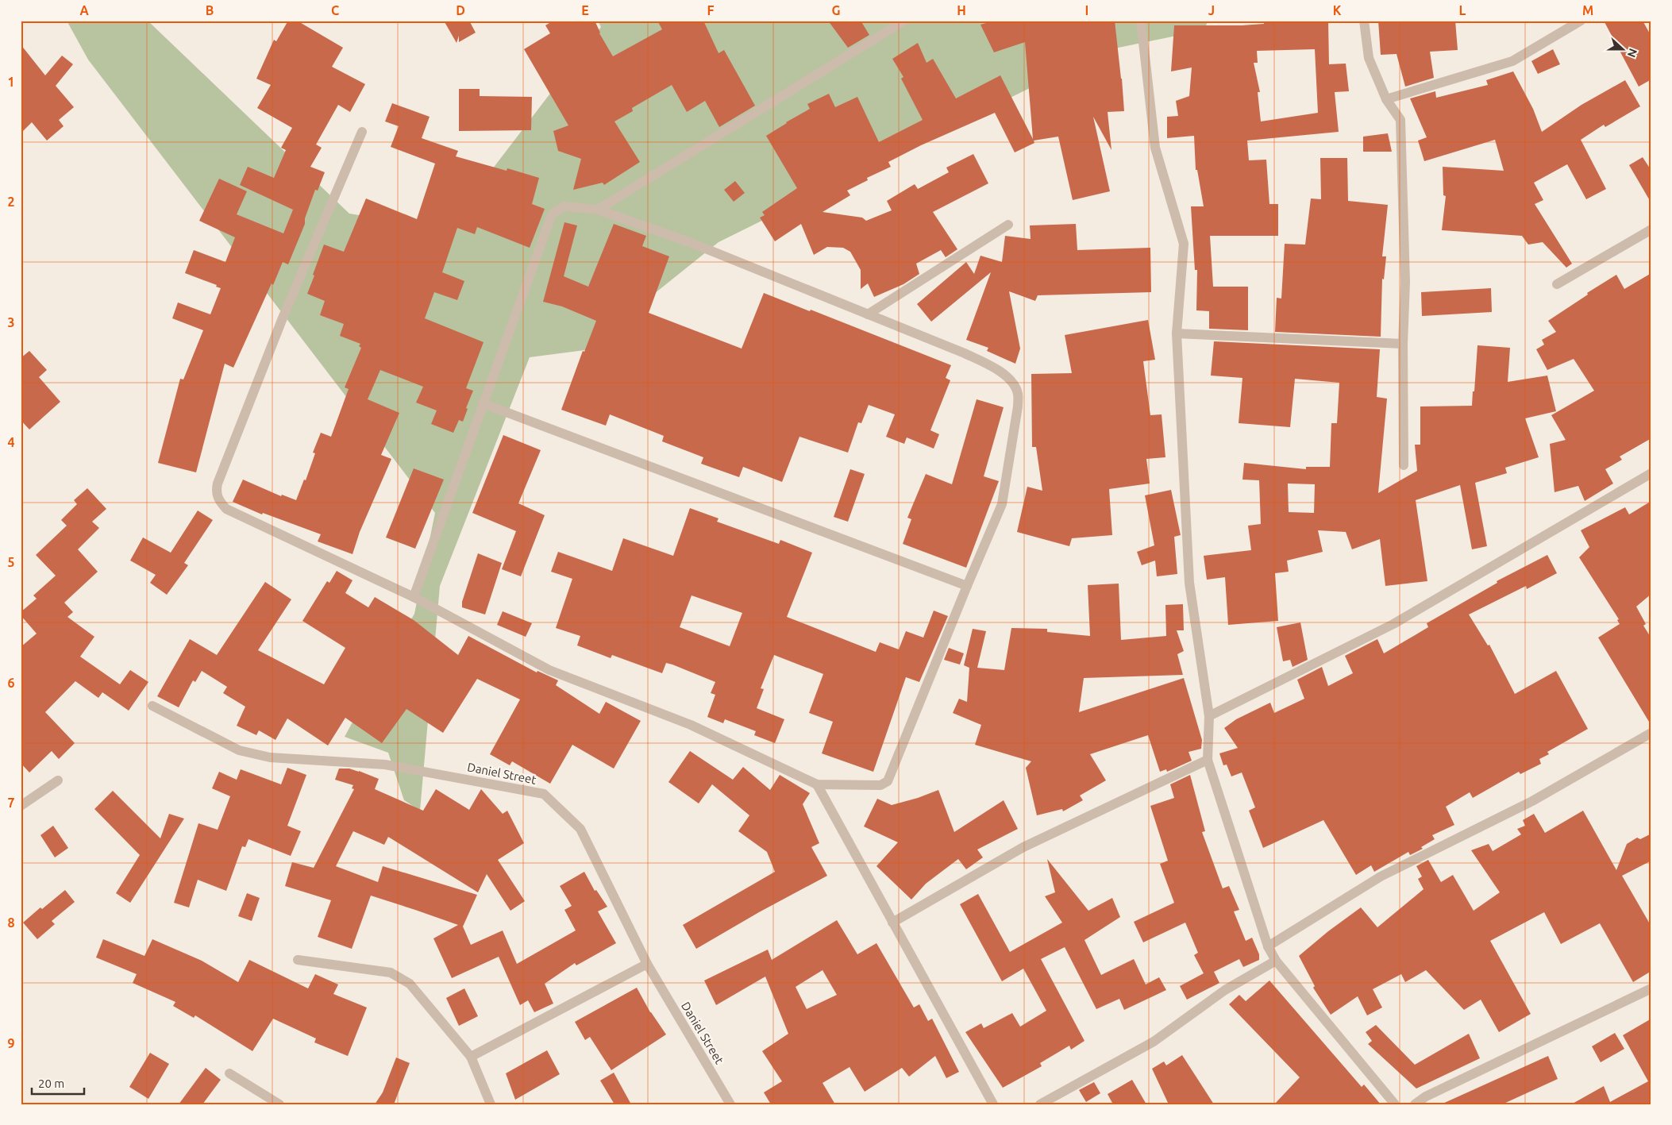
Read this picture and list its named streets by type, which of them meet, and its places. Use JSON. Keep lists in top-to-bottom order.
{
  "streets": {
    "street": ["Daniel Street"]
  },
  "scale_bar": "20 m",
  "north": "right",
  "grid": {
    "columns": [
      "A",
      "B",
      "C",
      "D",
      "E",
      "F",
      "G",
      "H",
      "I",
      "J",
      "K",
      "L",
      "M"
    ],
    "rows": [
      "1",
      "2",
      "3",
      "4",
      "5",
      "6",
      "7",
      "8",
      "9"
    ]
  }
}
